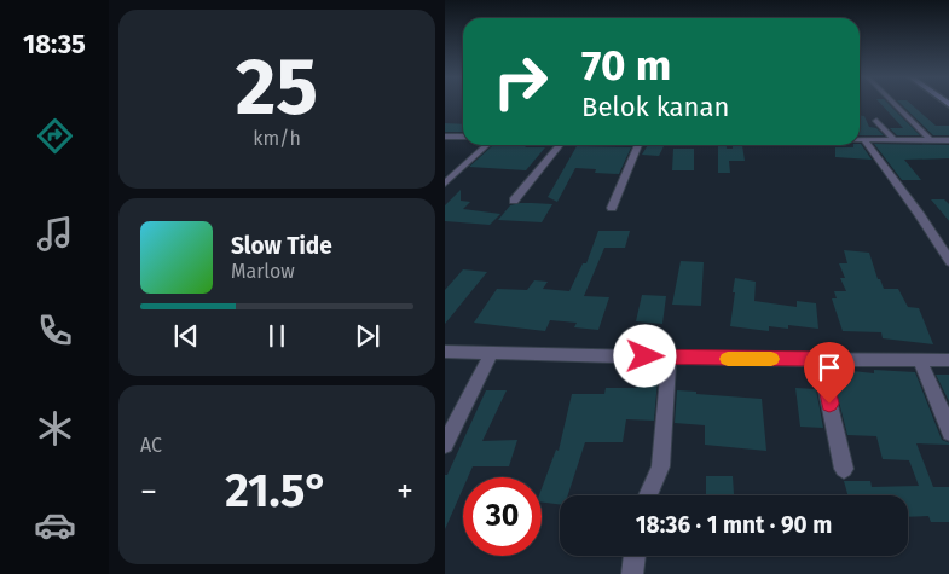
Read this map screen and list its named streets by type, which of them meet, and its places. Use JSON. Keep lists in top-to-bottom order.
{
  "page": {
    "tabs": "18:35",
    "tile": [
      ["25", "km/h"],
      "AC"
    ],
    "turn": ["70 m", "Belok kanan"],
    "song": ["Slow Tide", "Marlow"],
    "heat": ["−", "21.5°", "+"],
    "limit": "30",
    "trip": "18:36 · 1 mnt · 90 m"
  }
}
